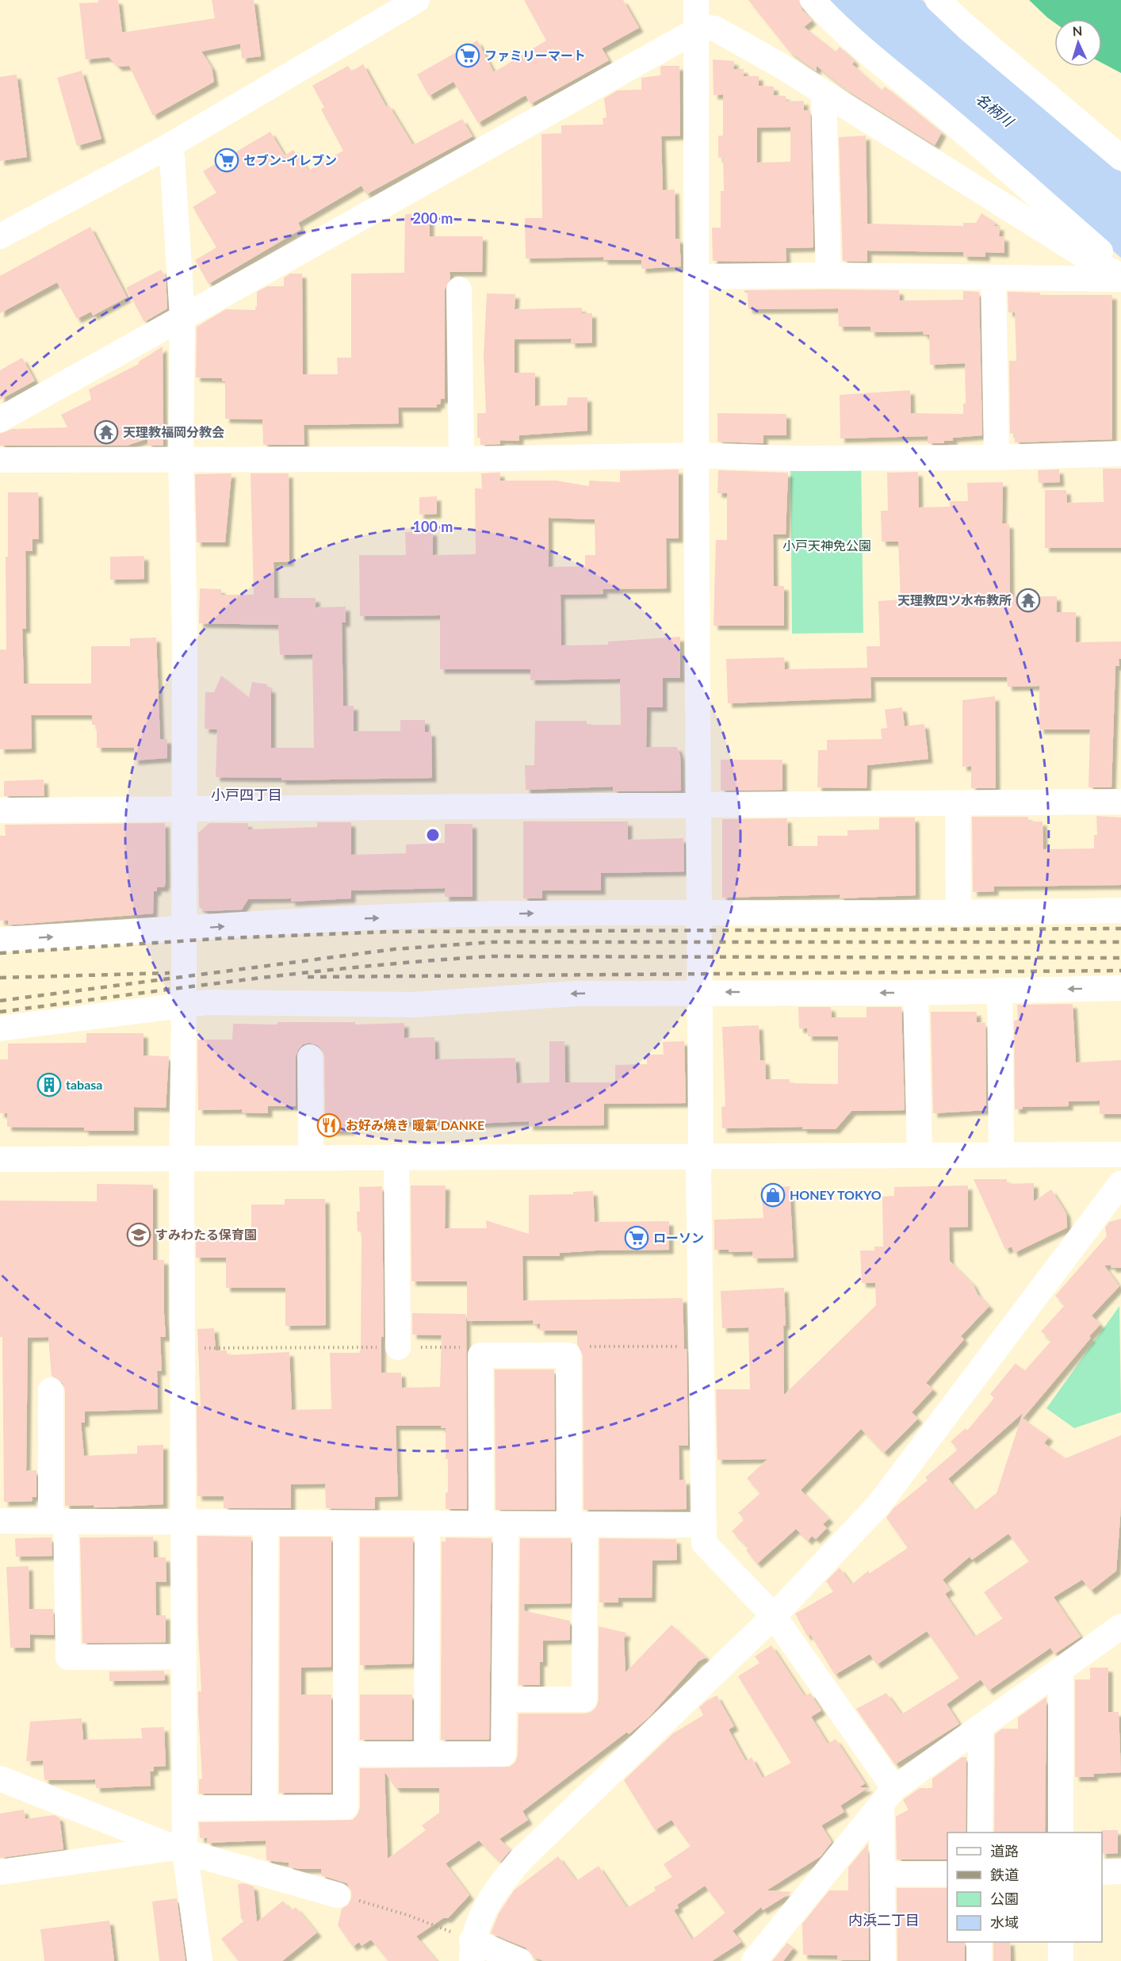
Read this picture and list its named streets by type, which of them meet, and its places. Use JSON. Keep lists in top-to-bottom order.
{
  "districts": ["小戸四丁目", "内浜二丁目"],
  "water": ["名柄川"],
  "parks": ["小戸天神免公園"],
  "places": {
    "supermarket": ["ファミリーマート", "セブン-イレブン", "ローソン"],
    "temple": ["天理教福岡分教会", "天理教四ツ水布教所"],
    "building": ["tabasa"],
    "restaurant": ["お好み焼き 暖氣 DANKE"],
    "shop": ["HONEY TOKYO"],
    "school or university": ["すみわたる保育園"]
  },
  "legend": [
    "道路",
    "鉄道",
    "公園",
    "水域"
  ],
  "north": "top",
  "rings": ["200 m", "100 m"]
}
